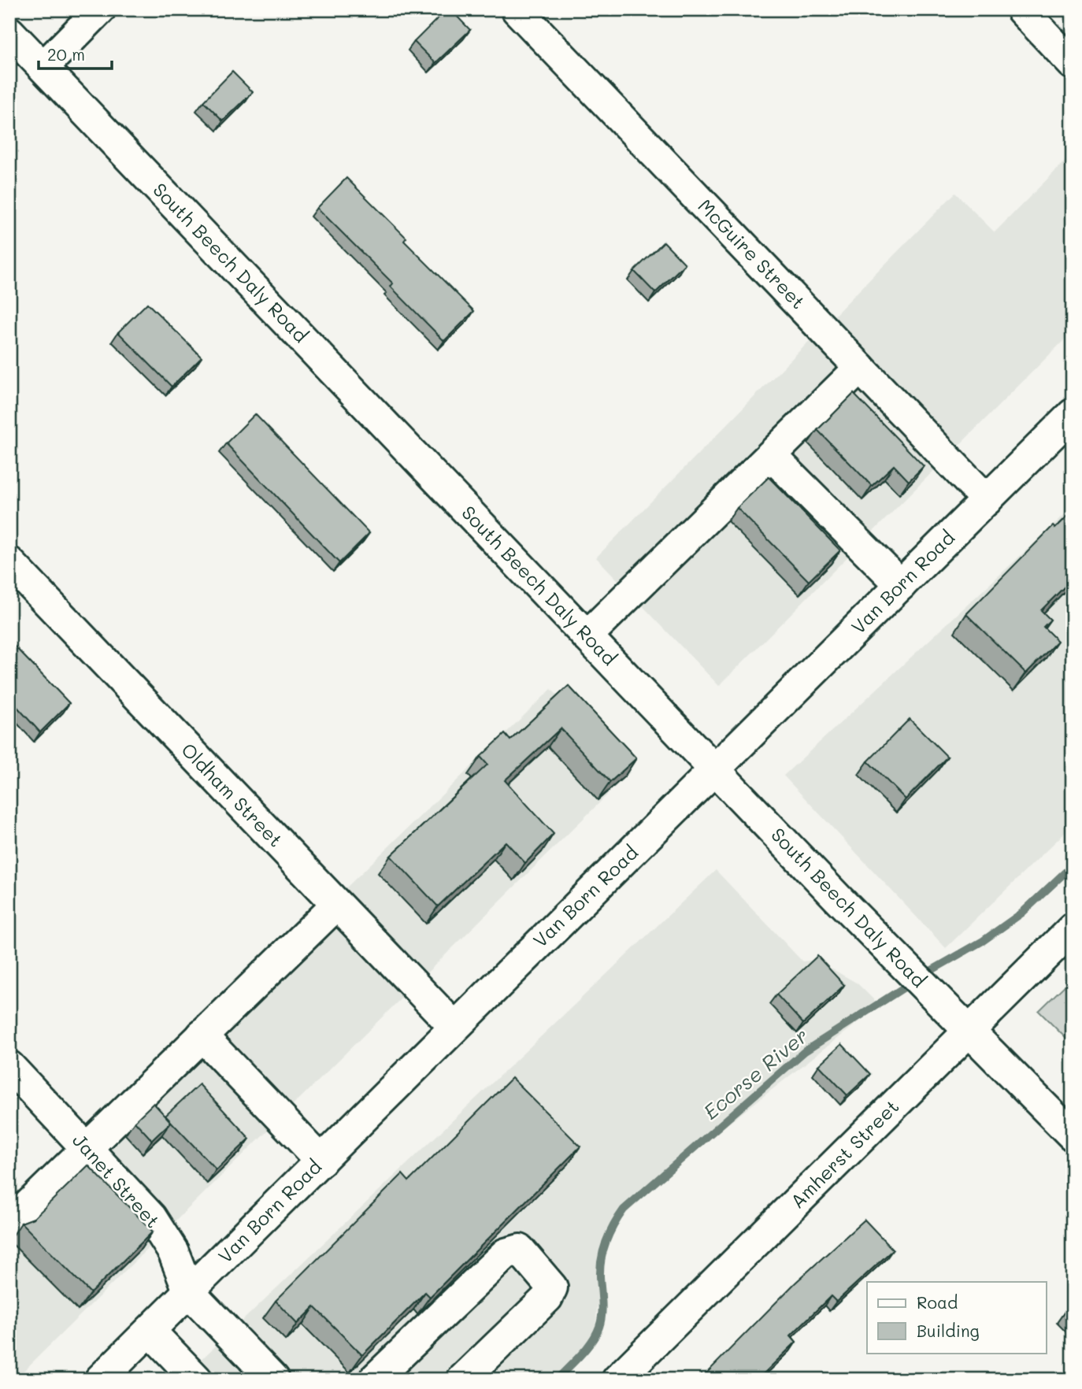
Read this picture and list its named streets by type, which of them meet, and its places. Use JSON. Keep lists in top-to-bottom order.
{
  "streets": {
    "street": [
      "McGuire Street",
      "South Beech Daly Road",
      "Van Born Road",
      "Oldham Street",
      "Amherst Street",
      "Janet Street"
    ]
  },
  "crossings": [
    ["McGuire Street", "Van Born Road"],
    ["South Beech Daly Road", "Van Born Road"],
    ["South Beech Daly Road", "Amherst Street"],
    ["Van Born Road", "Oldham Street"],
    ["Van Born Road", "Janet Street"]
  ],
  "water": ["Ecorse River"],
  "legend": ["Road", "Building"],
  "scale_bar": "20 m"
}
